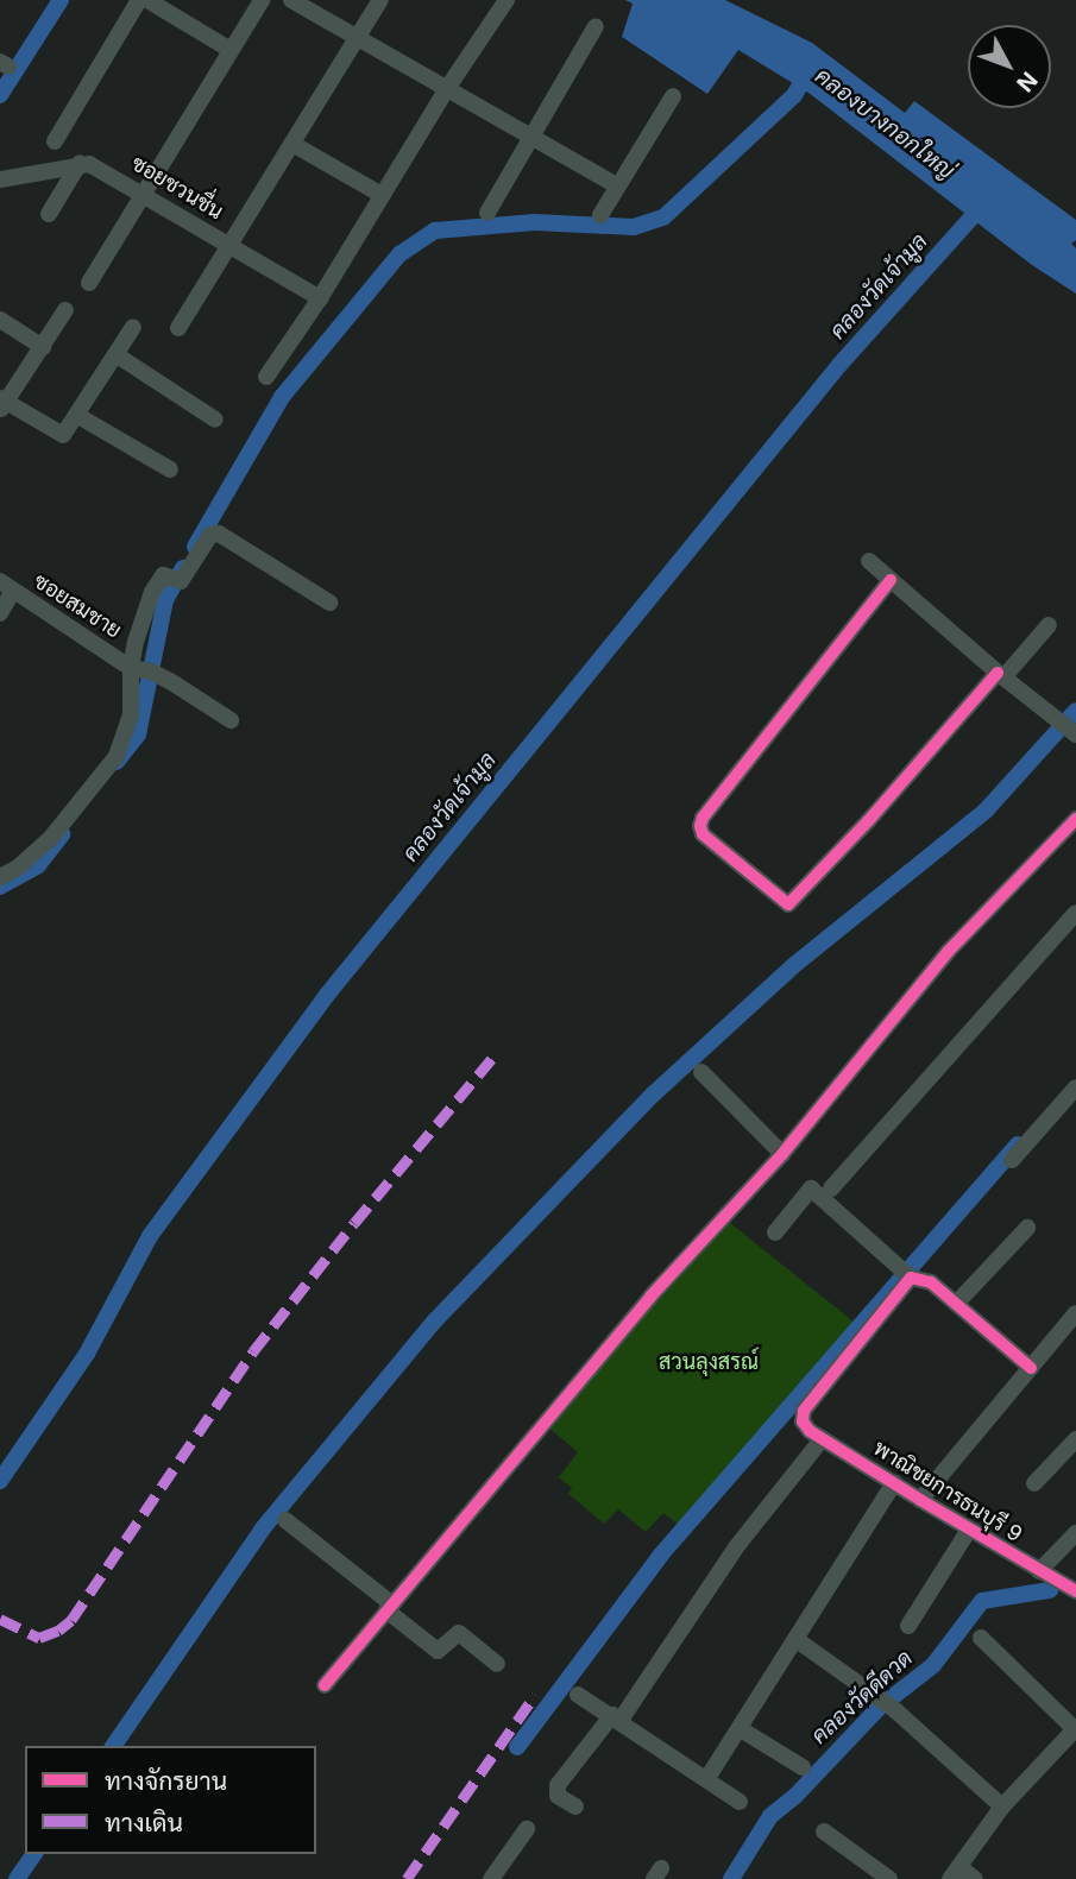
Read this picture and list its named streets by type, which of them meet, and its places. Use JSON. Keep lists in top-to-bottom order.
{
  "streets": {
    "street": ["ซอยชวนชื่น", "ซอยสมชาย", "พาณิชยการธนบุรี 9"]
  },
  "water": ["คลองบางกอกใหญ่", "คลองวัดเจ้ามูล", "คลองวัดดีดวด"],
  "parks": ["สวนลุงสรณ์"],
  "legend": ["ทางจักรยาน", "ทางเดิน"],
  "north": "bottom right"
}
